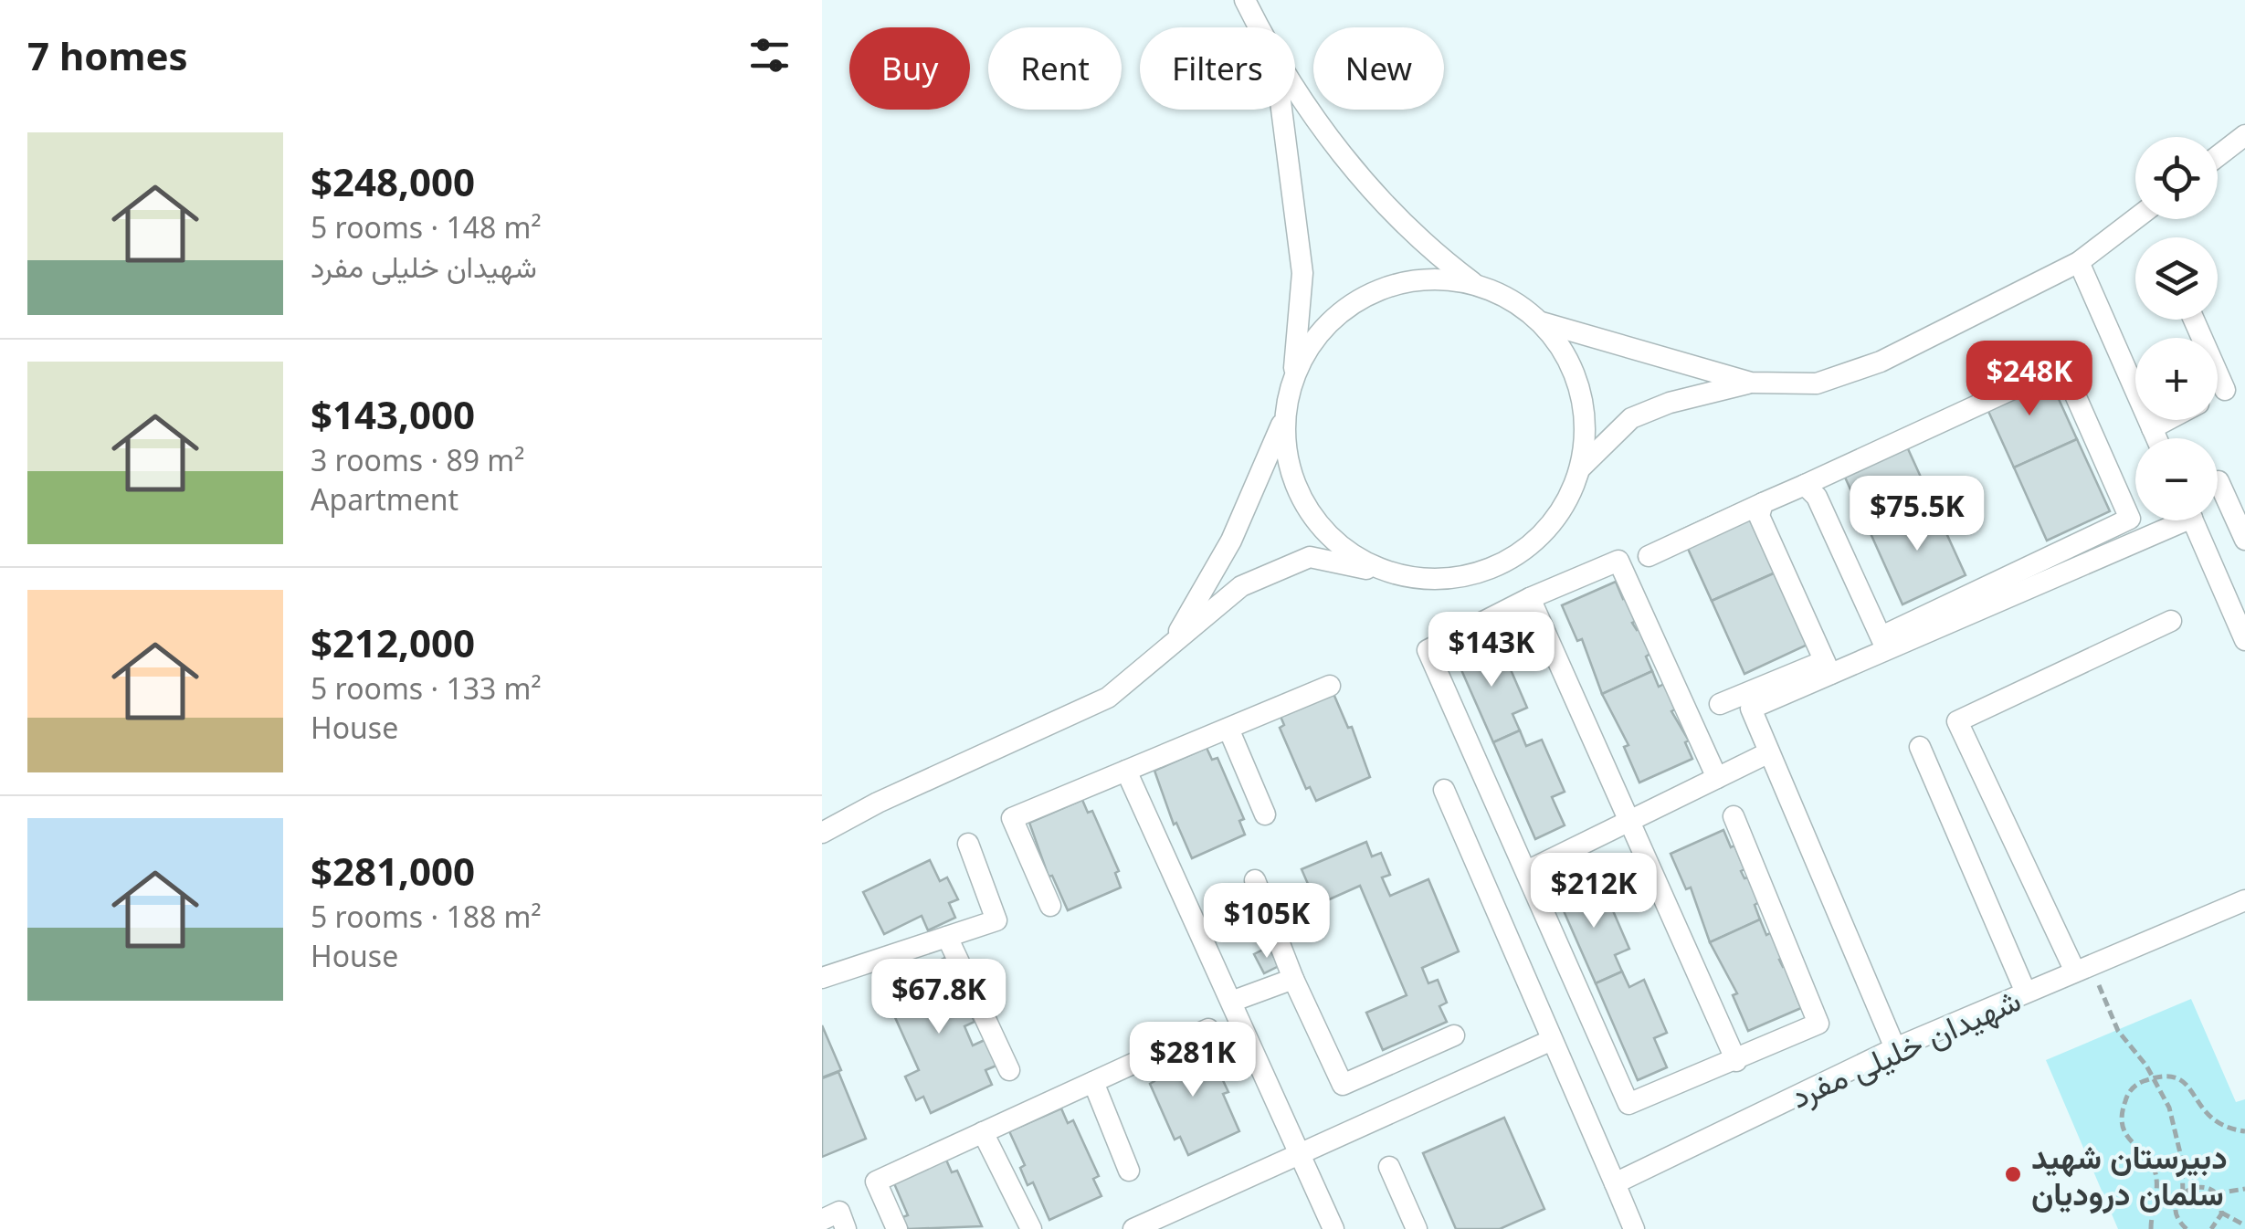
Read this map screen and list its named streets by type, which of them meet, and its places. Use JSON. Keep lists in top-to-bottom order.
{
  "streets": {
    "street": ["شهیدان خلیلی مفرد"]
  },
  "places": ["دبیرستان شهید سلمان درودیان"],
  "page": {
    "heading": "7 homes",
    "chip": [
      "Buy",
      "Rent",
      "Filters",
      "New"
    ],
    "list": [
      {
        "name": "$248,000",
        "note": "5 rooms · 148 m² · شهیدان خلیلی مفرد"
      },
      {
        "name": "$143,000",
        "note": "3 rooms · 89 m² · Apartment"
      },
      {
        "name": "$212,000",
        "note": "5 rooms · 133 m² · House"
      },
      {
        "name": "$281,000",
        "note": "5 rooms · 188 m² · House"
      }
    ],
    "map_buttons": ["+", "−"],
    "price": [
      "$248K",
      "$75.5K",
      "$143K",
      "$212K",
      "$105K",
      "$67.8K",
      "$281K"
    ]
  }
}
